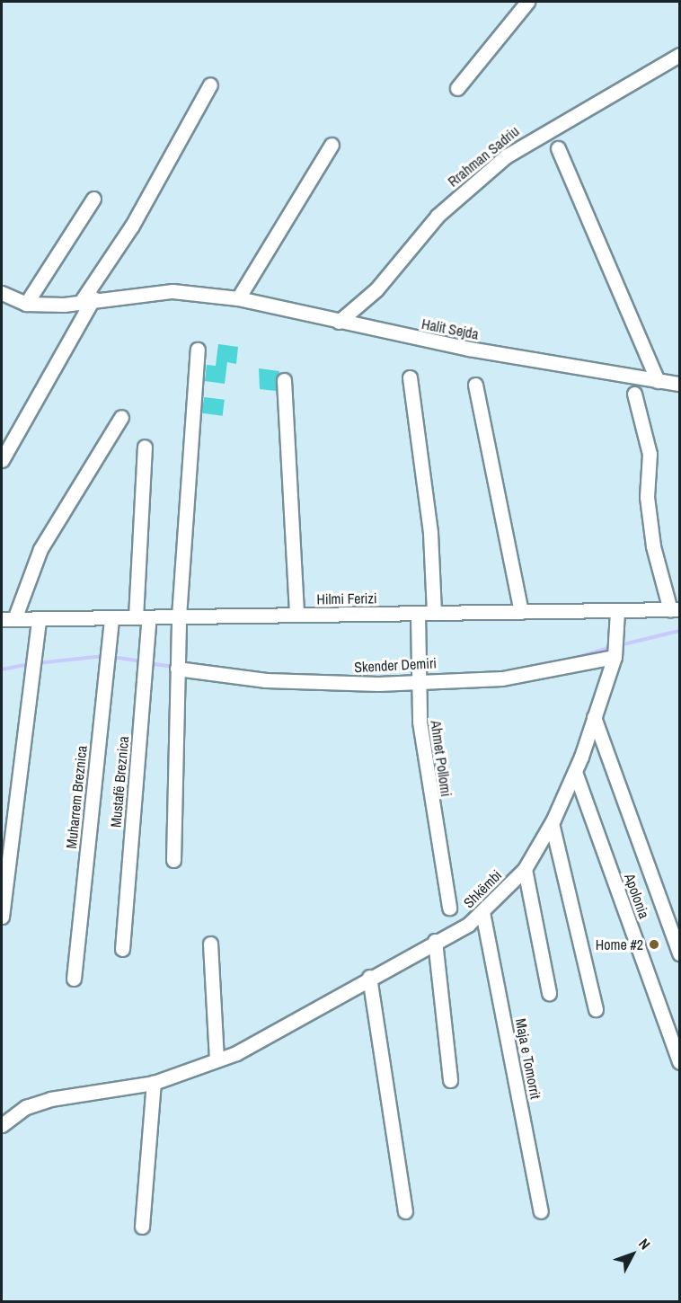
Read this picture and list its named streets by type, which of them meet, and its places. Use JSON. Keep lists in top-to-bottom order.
{
  "streets": {
    "street": [
      "Rrahman Sadriu",
      "Halit Sejda",
      "Hilmi Ferizi",
      "Skender Demiri",
      "Ahmet Pollomi",
      "Mustafë Breznica",
      "Muharrem Breznica",
      "Shkëmbi",
      "Apolonia",
      "Maja e Tomorrit"
    ]
  },
  "crossings": [
    ["Rrahman Sadriu", "Halit Sejda"],
    ["Hilmi Ferizi", "Ahmet Pollomi"],
    ["Hilmi Ferizi", "Mustafë Breznica"],
    ["Hilmi Ferizi", "Muharrem Breznica"],
    ["Hilmi Ferizi", "Shkëmbi"],
    ["Skender Demiri", "Ahmet Pollomi"],
    ["Skender Demiri", "Shkëmbi"],
    ["Shkëmbi", "Apolonia"],
    ["Shkëmbi", "Maja e Tomorrit"]
  ],
  "places": ["Home #2"],
  "north": "top right"
}
